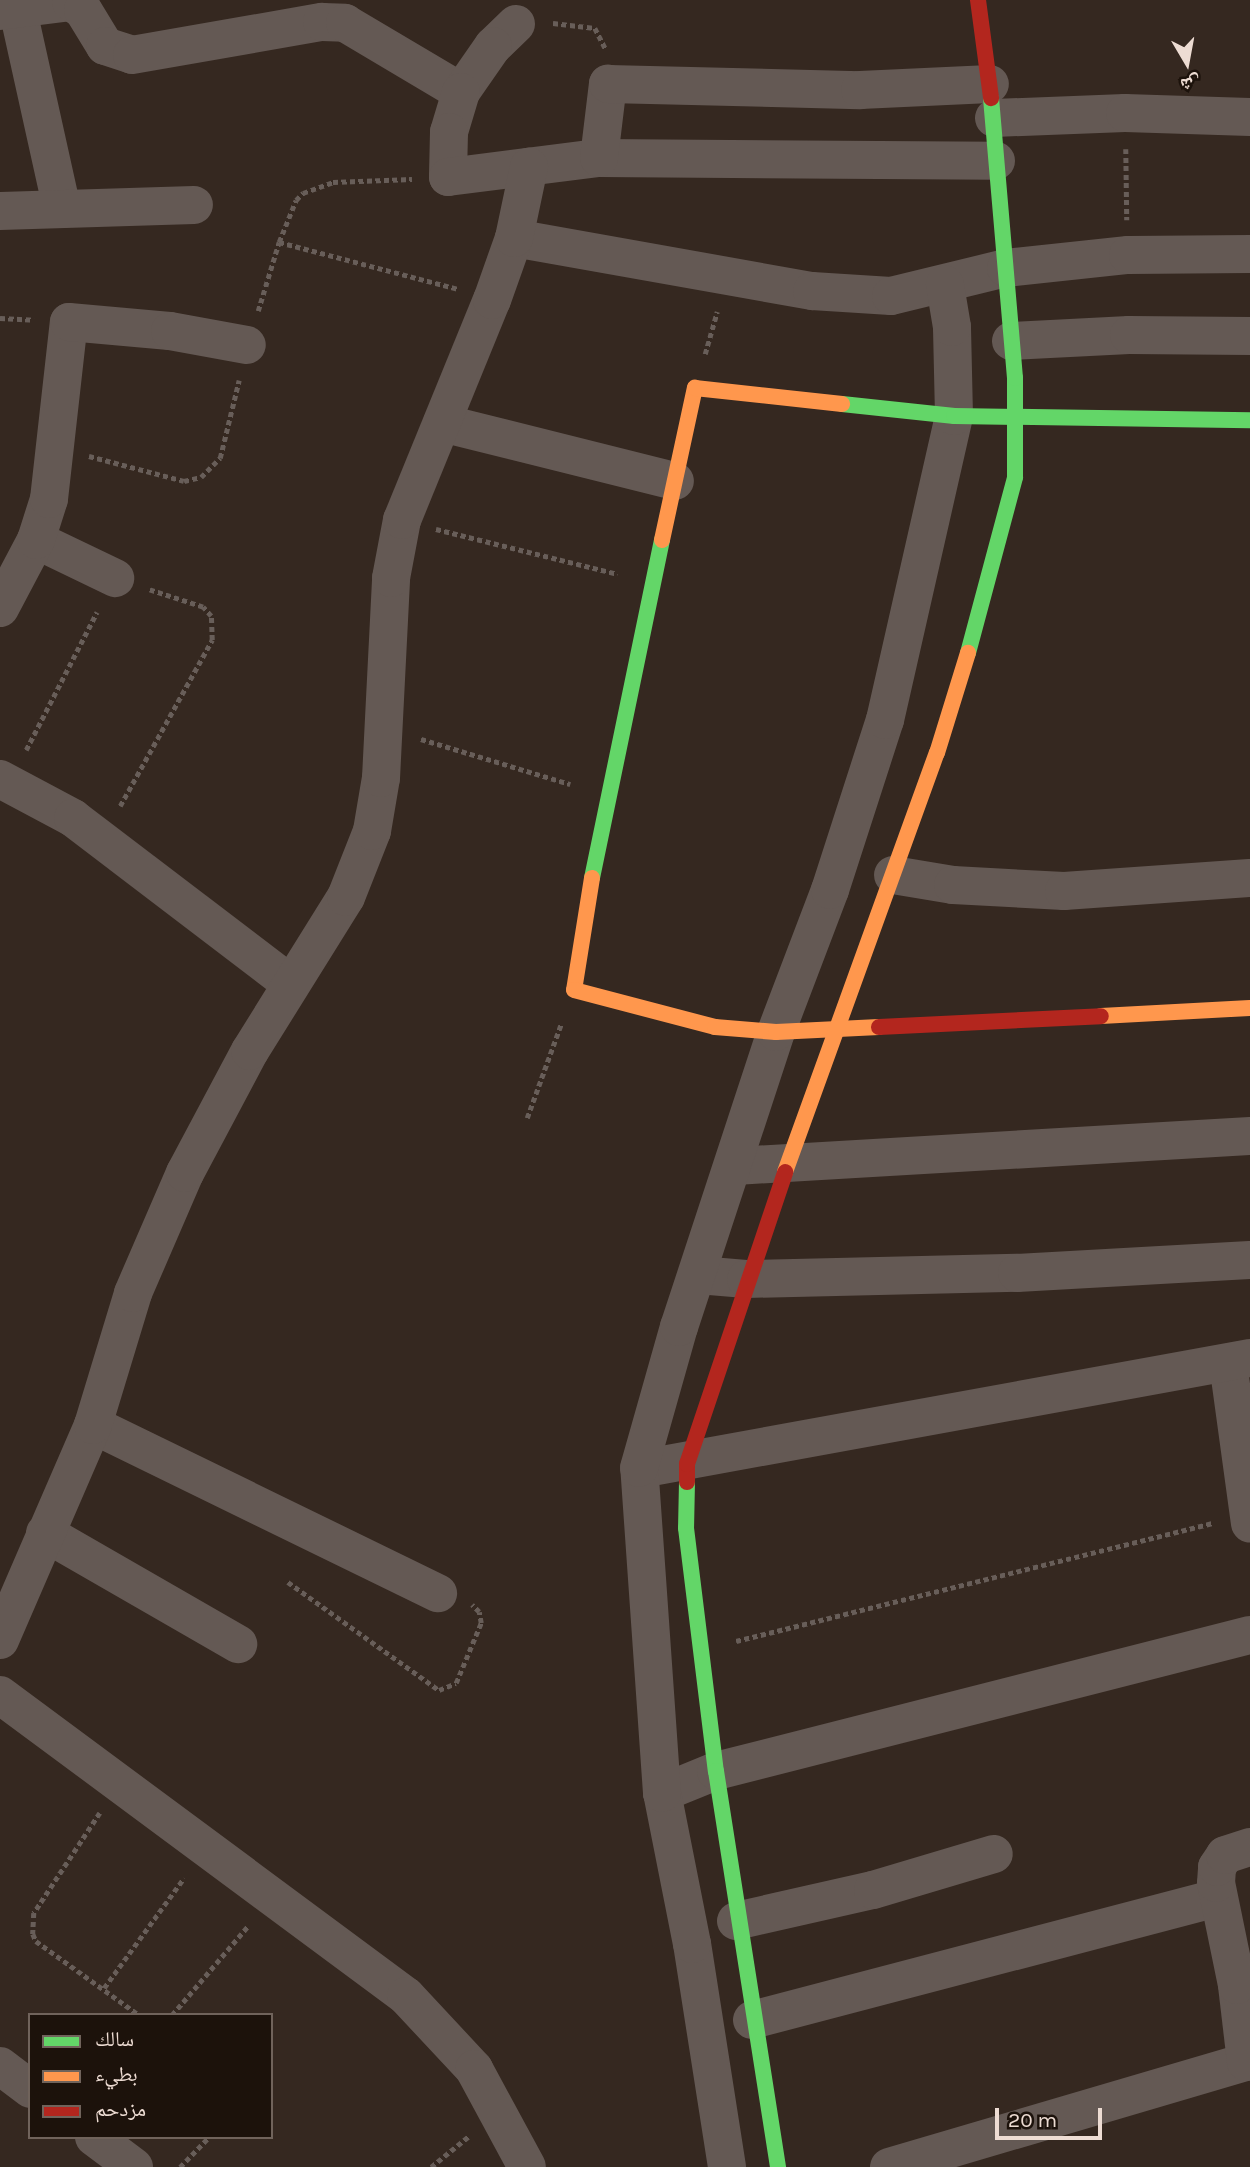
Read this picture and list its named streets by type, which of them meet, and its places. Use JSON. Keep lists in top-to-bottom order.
{
  "legend": ["سالك", "بطيء", "مزدحم"],
  "scale_bar": "20 m",
  "north": "bottom"
}
